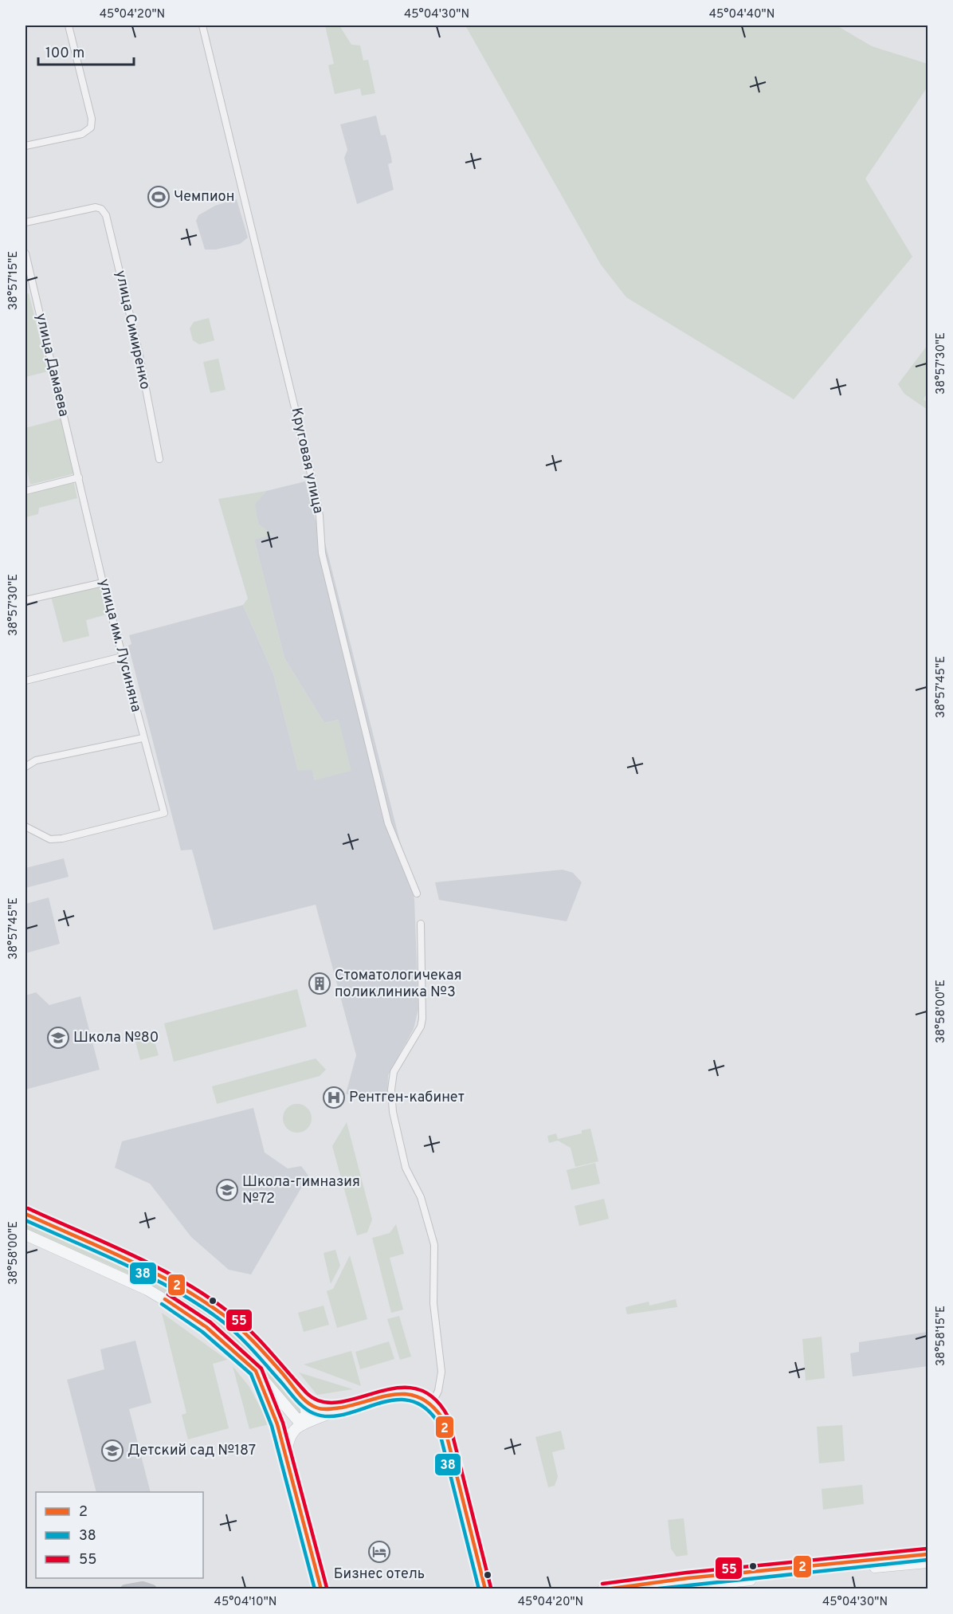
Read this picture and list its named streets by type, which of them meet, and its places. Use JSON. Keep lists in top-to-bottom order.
{
  "streets": {
    "street": [
      "улица Симиренко",
      "улица Дамаева",
      "Круговая улица",
      "улица им. Лусиняна"
    ]
  },
  "crossings": [
    ["улица Дамаева", "улица им. Лусиняна"]
  ],
  "places": {
    "sports": ["Чемпион"],
    "building": ["Стоматологичекая поликлиника №3"],
    "school or university": ["Школа №80", "Школа-гимназия №72", "Детский сад №187"],
    "hospital": ["Рентген-кабинет"],
    "hotel": ["Бизнес отель"]
  },
  "lines": ["transit line 55", "transit line 2", "transit line 38"],
  "legend": ["2", "38", "55"],
  "scale_bar": "100 m",
  "coordinates": [
    "45°04'20\"N",
    "45°04'30\"N",
    "45°04'40\"N",
    "38°57'15\"E",
    "38°57'30\"E",
    "38°57'45\"E",
    "38°58'00\"E",
    "38°58'15\"E",
    "45°04'10\"N"
  ]
}
